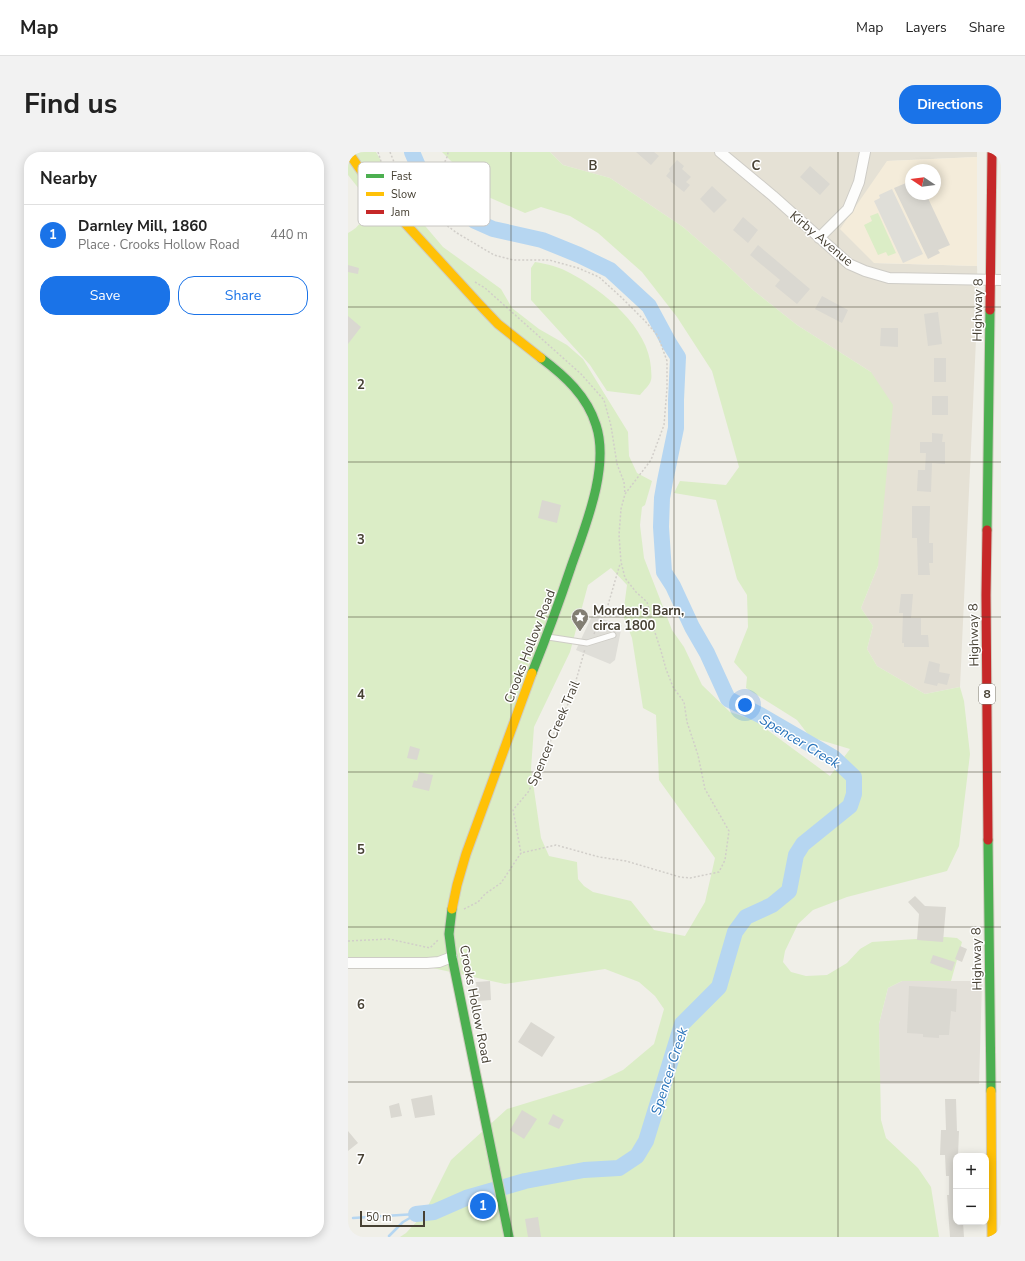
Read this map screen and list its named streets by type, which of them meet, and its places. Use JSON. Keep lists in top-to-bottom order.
{
  "streets": {
    "street": [
      "Kirby Avenue",
      "Highway 8",
      "Crooks Hollow Road",
      "8"
    ],
    "path": ["Spencer Creek Trail"]
  },
  "crossings": [
    ["Kirby Avenue", "Highway 8"]
  ],
  "water": ["Spencer Creek"],
  "places": {
    "place": ["Morden's Barn, circa 1800"]
  },
  "legend": ["Fast", "Slow", "Jam"],
  "scale_bar": "50 m",
  "north": "left",
  "page": {
    "header": "Map",
    "nav": ["Map", "Layers", "Share"],
    "title": "Find us",
    "buttons": [
      "Directions",
      ["Save", "Share"]
    ],
    "heading": "Nearby",
    "list": [
      {
        "mark": "1",
        "name": "Darnley Mill, 1860",
        "note": "Place · Crooks Hollow Road",
        "value": "440 m"
      }
    ],
    "map_buttons": ["+", "−"],
    "pins": "1",
    "scale": "50 m"
  },
  "grid": {
    "columns": ["B", "C"],
    "rows": [
      "2",
      "3",
      "4",
      "5",
      "6",
      "7"
    ]
  }
}
